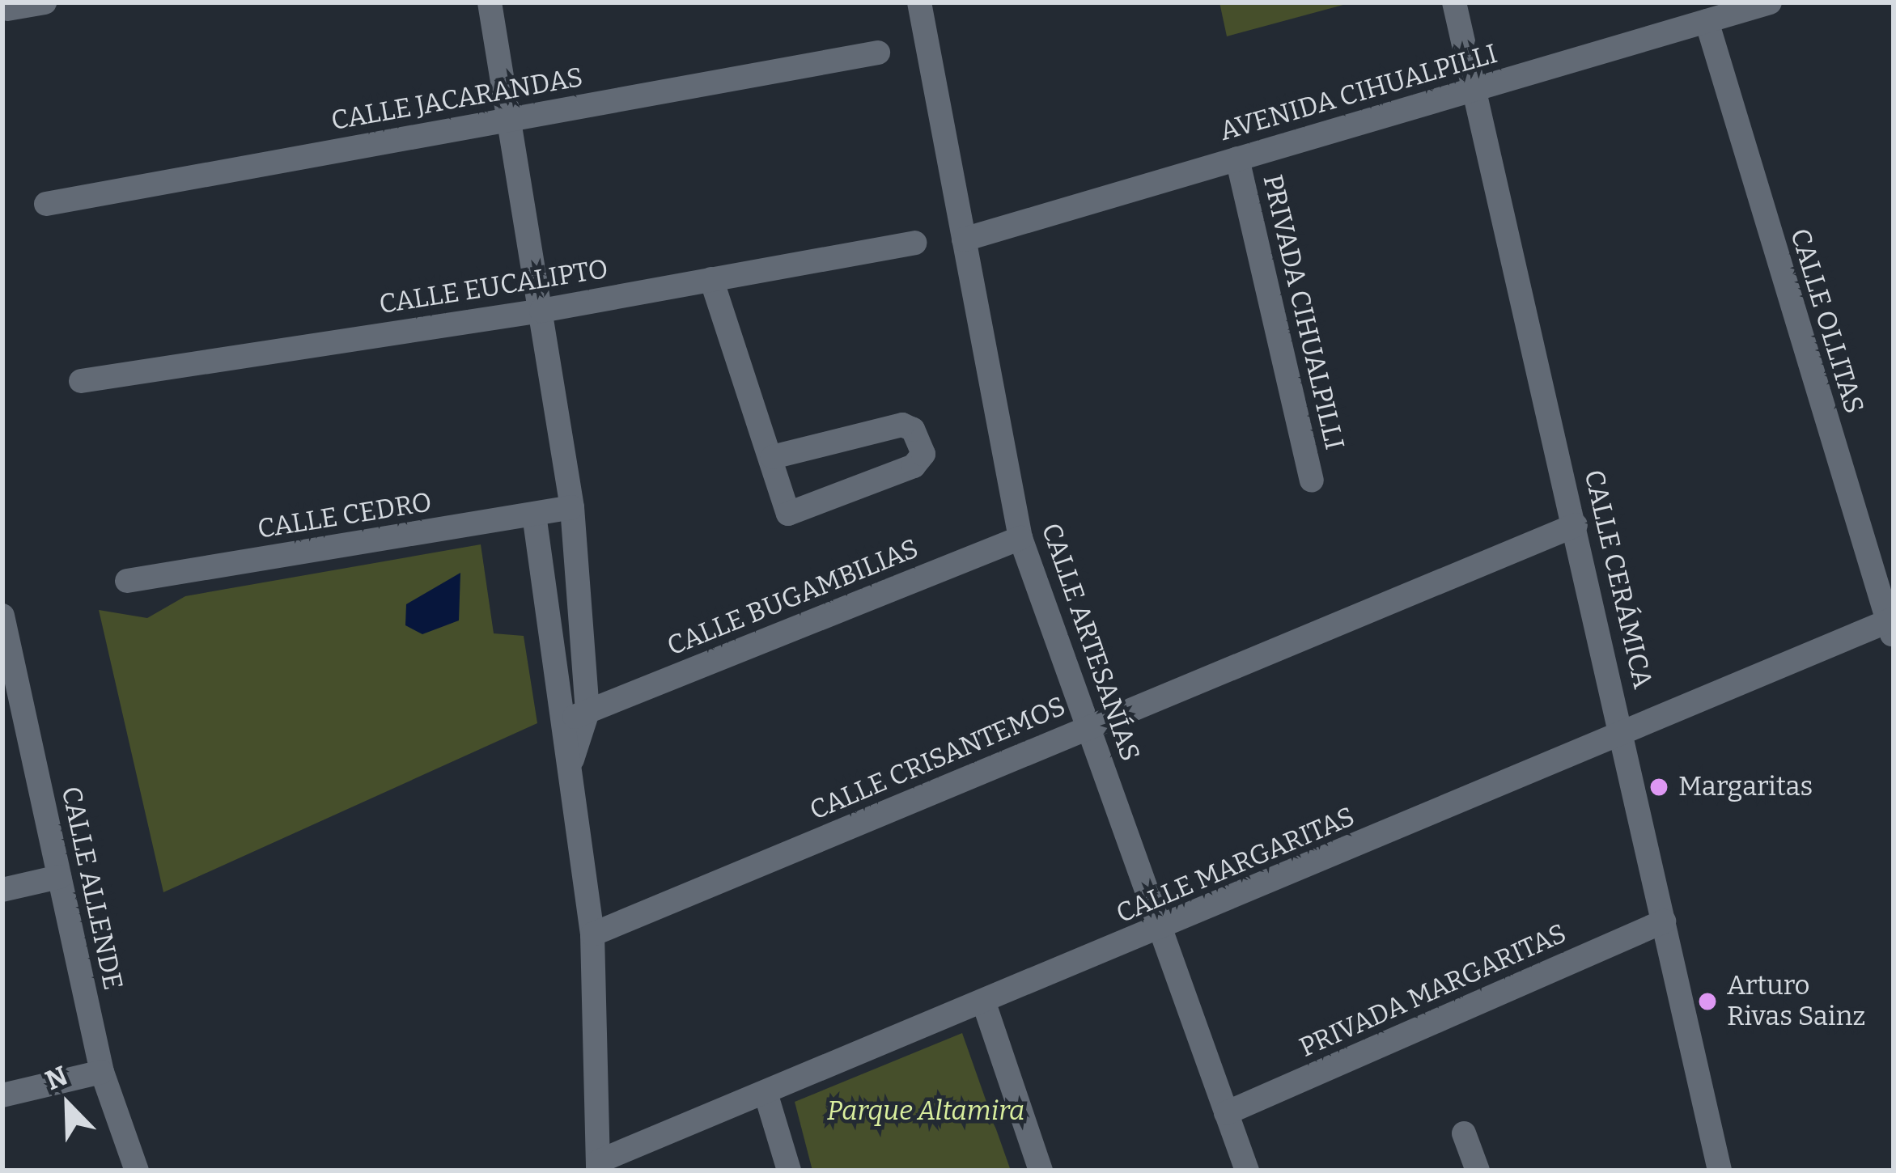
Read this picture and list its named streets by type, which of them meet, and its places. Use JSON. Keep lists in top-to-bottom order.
{
  "streets": {
    "street": [
      "AVENIDA CIHUALPILLI",
      "CALLE JACARANDAS",
      "CALLE EUCALIPTO",
      "PRIVADA CIHUALPILLI",
      "CALLE OLLITAS",
      "CALLE CEDRO",
      "CALLE CERÁMICA",
      "CALLE BUGAMBILIAS",
      "CALLE ARTESANÍAS",
      "CALLE CRISANTEMOS",
      "CALLE MARGARITAS",
      "CALLE ALLENDE",
      "PRIVADA MARGARITAS"
    ]
  },
  "crossings": [
    ["AVENIDA CIHUALPILLI", "PRIVADA CIHUALPILLI"],
    ["AVENIDA CIHUALPILLI", "CALLE OLLITAS"],
    ["AVENIDA CIHUALPILLI", "CALLE CERÁMICA"],
    ["AVENIDA CIHUALPILLI", "CALLE ARTESANÍAS"],
    ["CALLE OLLITAS", "CALLE MARGARITAS"],
    ["CALLE CERÁMICA", "CALLE CRISANTEMOS"],
    ["CALLE CERÁMICA", "CALLE MARGARITAS"],
    ["CALLE CERÁMICA", "PRIVADA MARGARITAS"],
    ["CALLE BUGAMBILIAS", "CALLE ARTESANÍAS"],
    ["CALLE ARTESANÍAS", "CALLE CRISANTEMOS"],
    ["CALLE ARTESANÍAS", "CALLE MARGARITAS"],
    ["CALLE ARTESANÍAS", "PRIVADA MARGARITAS"]
  ],
  "parks": ["Parque Altamira"],
  "places": ["Margaritas", "Arturo Rivas Sainz"],
  "north": "top left"
}
